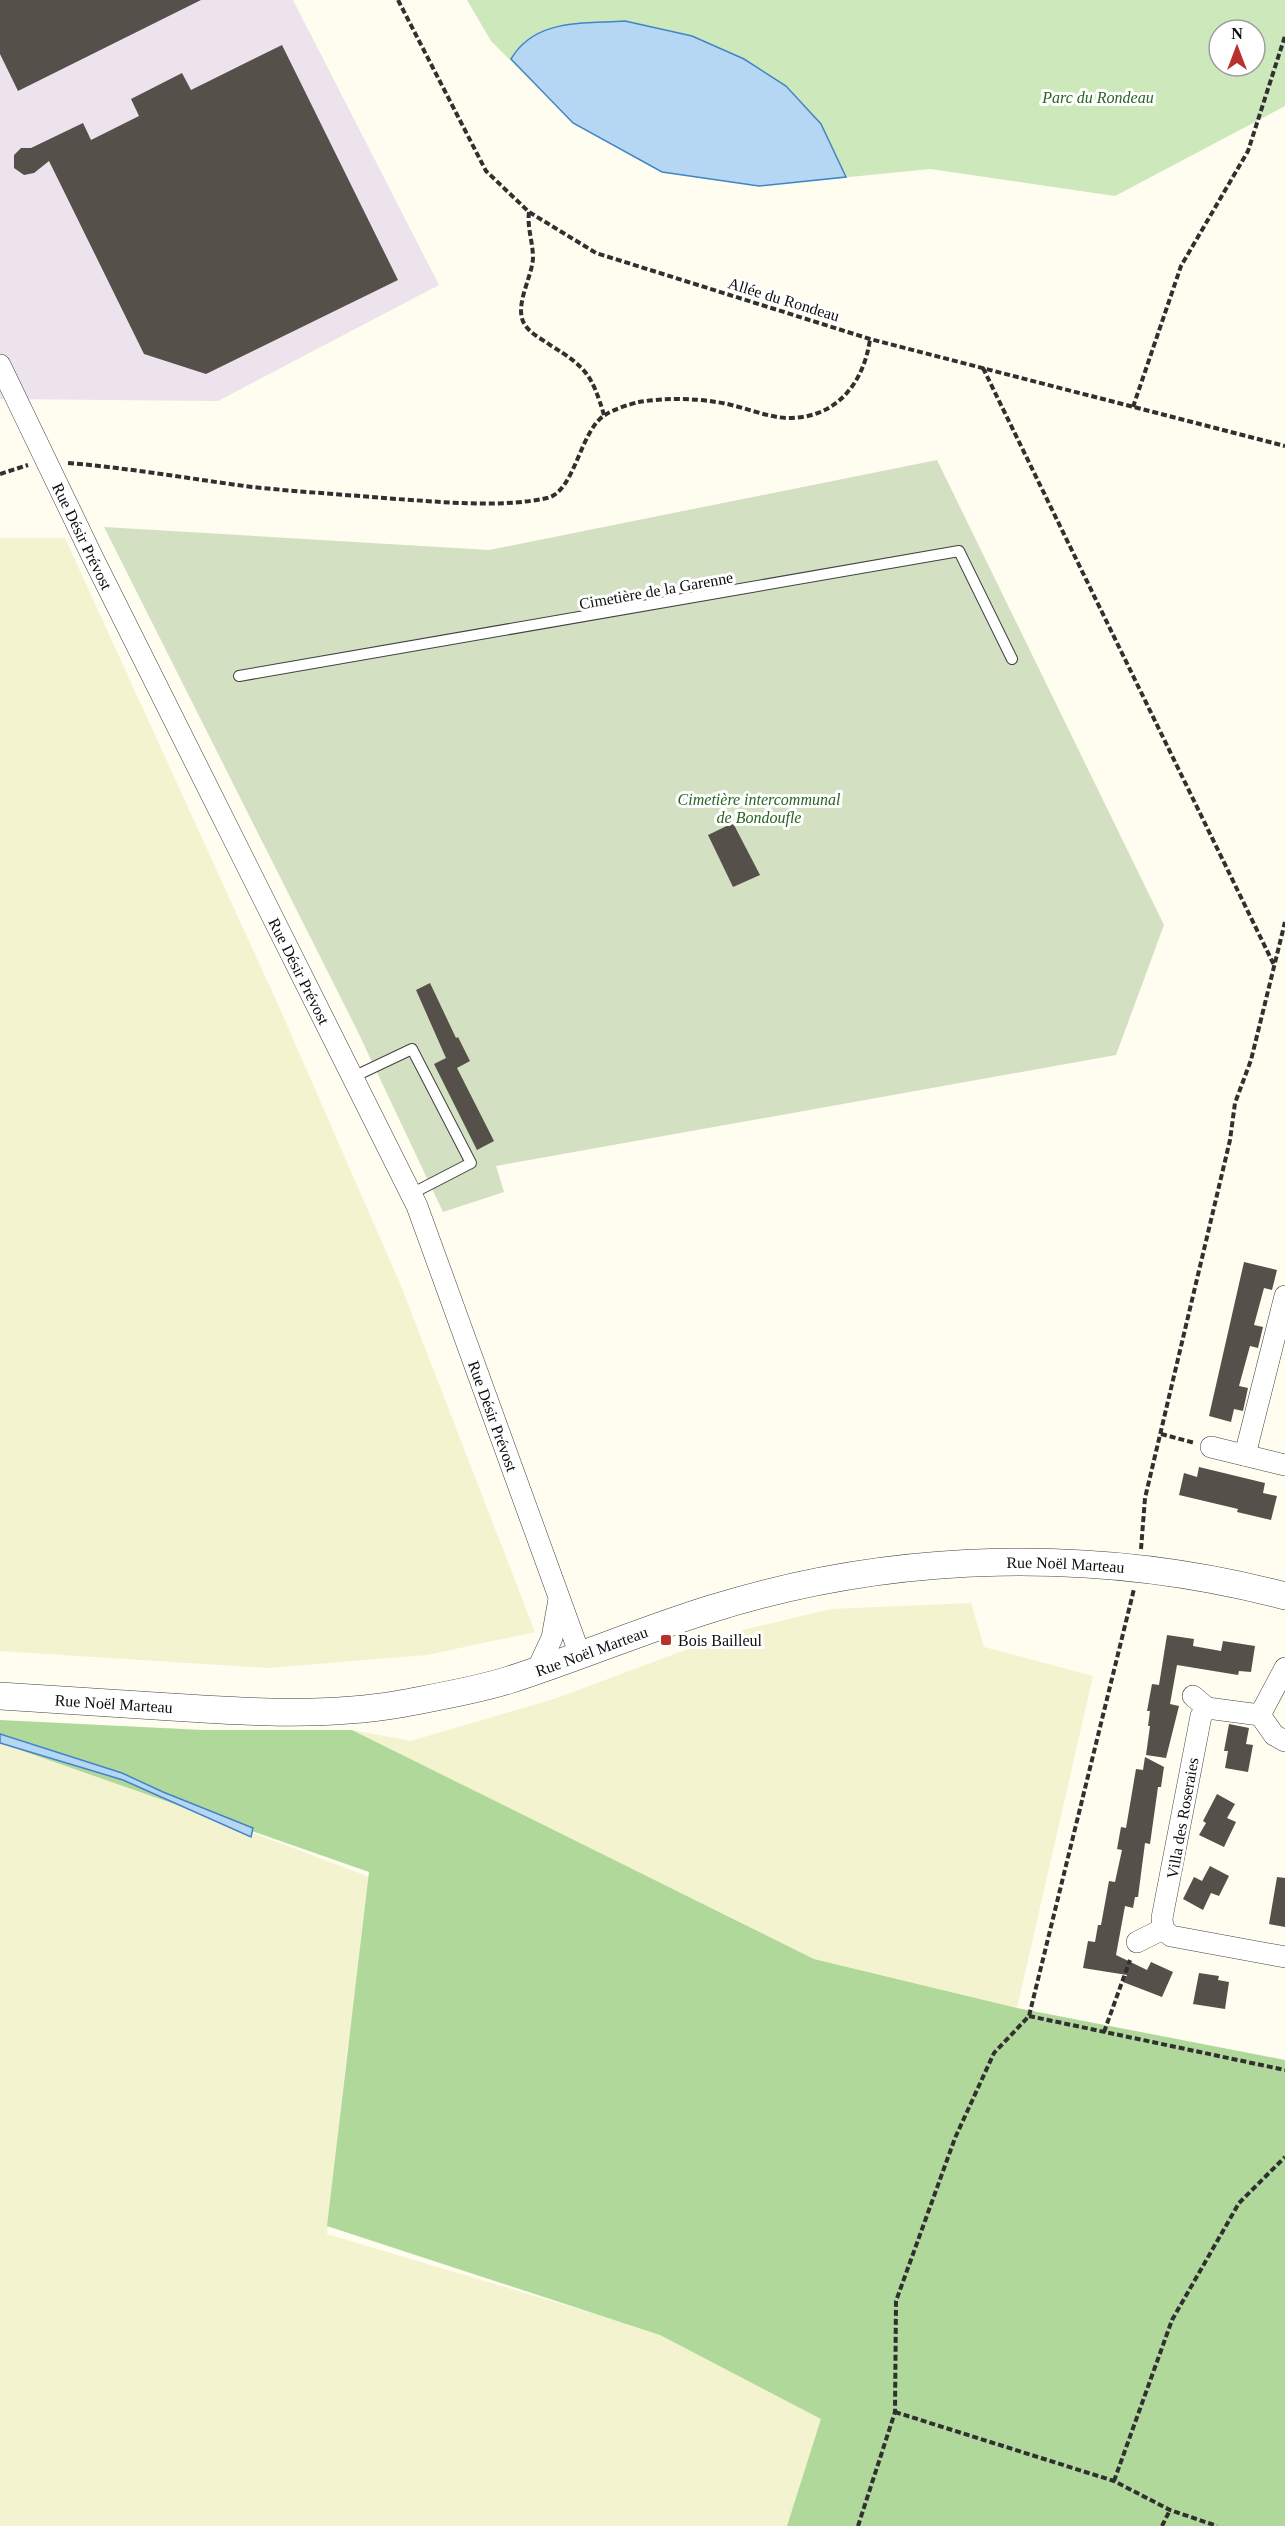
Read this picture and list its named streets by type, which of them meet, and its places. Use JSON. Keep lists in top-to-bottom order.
{
  "streets": {
    "street": ["Rue Désir Prévost", "Rue Noël Marteau", "Villa des Roseraies"],
    "lane": ["Cimetière de la Garenne"],
    "path": ["Allée du Rondeau"]
  },
  "crossings": [
    ["Rue Désir Prévost", "Rue Noël Marteau"]
  ],
  "parks": ["Parc du Rondeau", "Cimetière intercommunal de Bondoufle"],
  "places": {
    "transit": ["Bois Bailleul"]
  },
  "north": "top"
}
